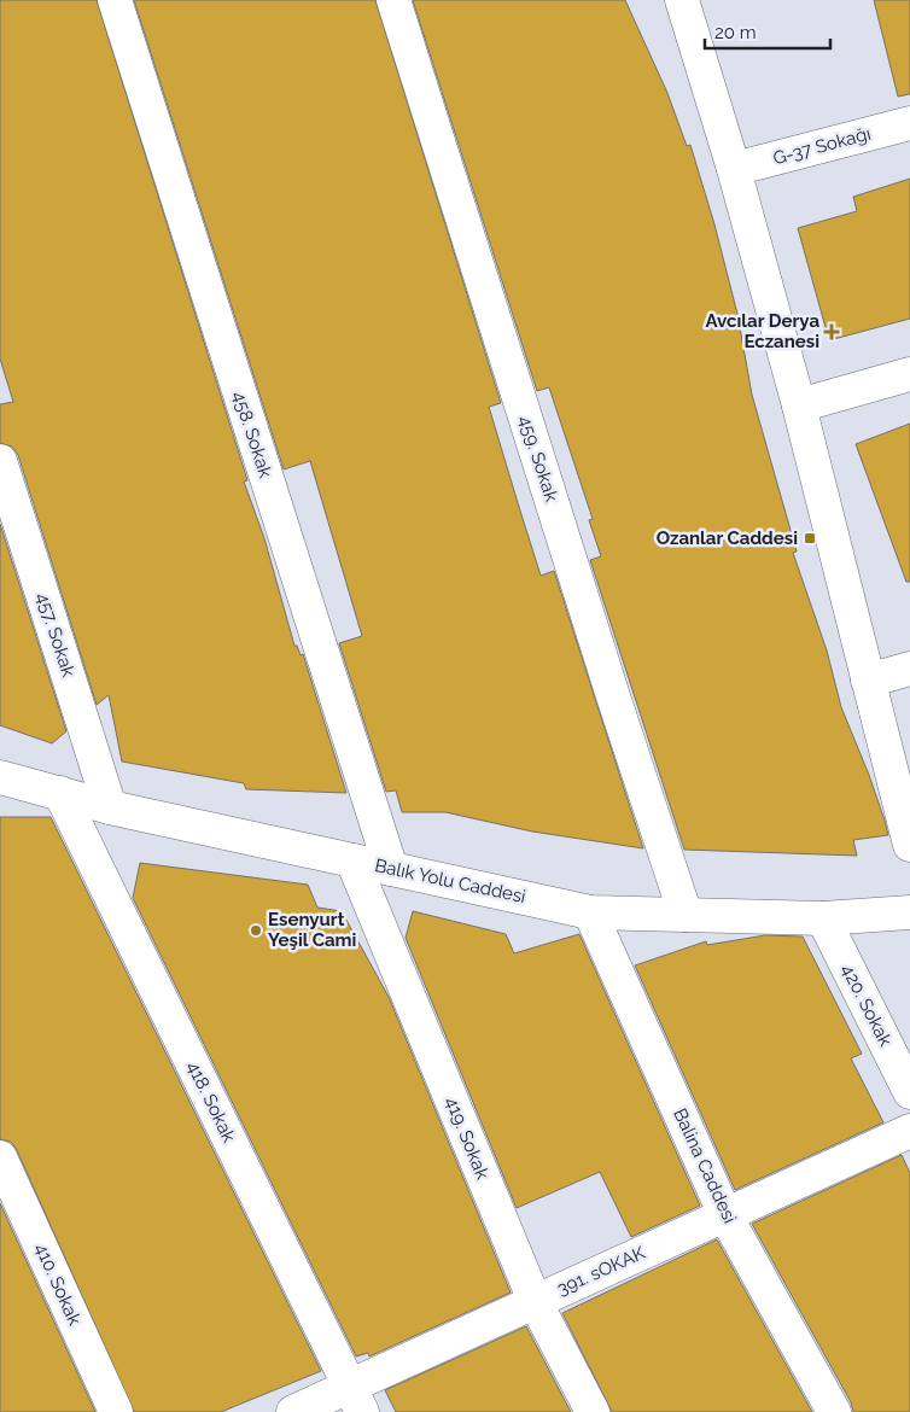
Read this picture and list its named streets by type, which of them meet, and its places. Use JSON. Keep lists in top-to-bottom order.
{
  "streets": {
    "street": [
      "G-37 Sokağı",
      "458. Sokak",
      "459. Sokak",
      "457. Sokak",
      "Balık Yolu Caddesi",
      "420. Sokak",
      "418. Sokak",
      "419. Sokak",
      "Balina Caddesi",
      "391. sOKAK",
      "410. Sokak"
    ]
  },
  "crossings": [
    ["458. Sokak", "Balık Yolu Caddesi"],
    ["459. Sokak", "Balık Yolu Caddesi"],
    ["457. Sokak", "Balık Yolu Caddesi"],
    ["Balık Yolu Caddesi", "420. Sokak"],
    ["Balık Yolu Caddesi", "418. Sokak"],
    ["Balık Yolu Caddesi", "419. Sokak"],
    ["Balık Yolu Caddesi", "Balina Caddesi"],
    ["418. Sokak", "391. sOKAK"],
    ["419. Sokak", "391. sOKAK"],
    ["Balina Caddesi", "391. sOKAK"]
  ],
  "places": {
    "health": ["Avcılar Derya Eczanesi"],
    "transit": ["Ozanlar Caddesi"],
    "other": ["Esenyurt Yeşil Cami"]
  },
  "scale_bar": "20 m"
}
